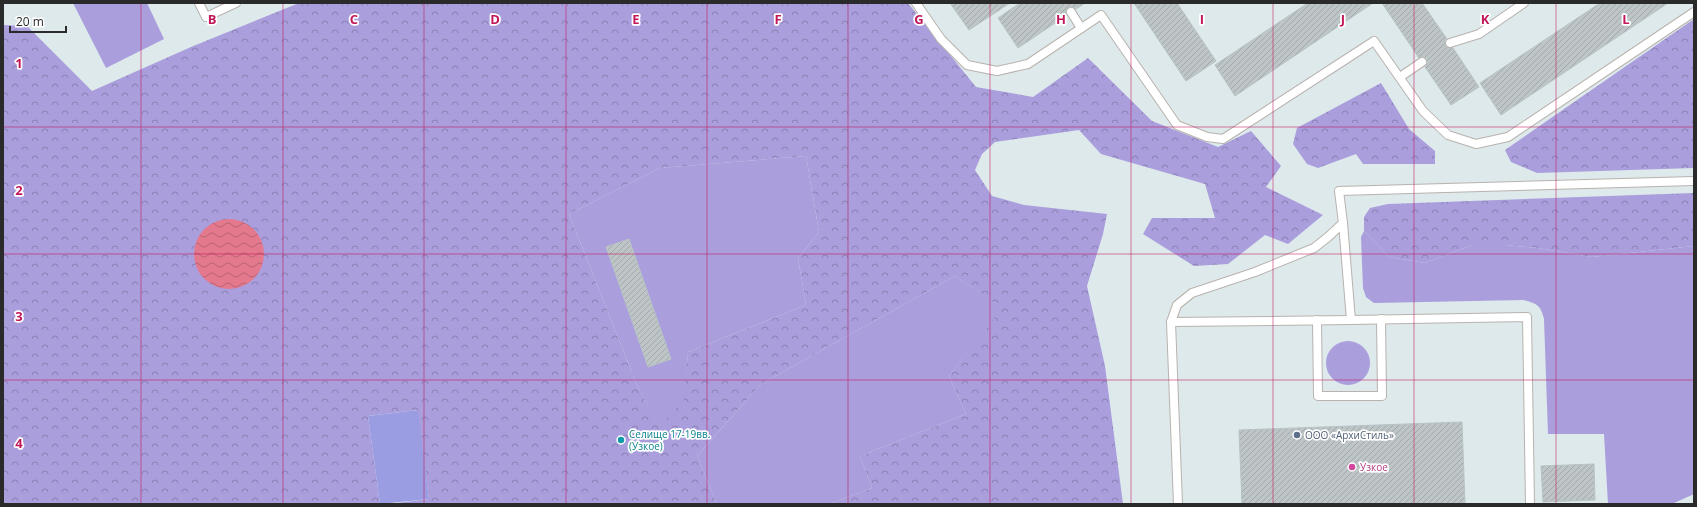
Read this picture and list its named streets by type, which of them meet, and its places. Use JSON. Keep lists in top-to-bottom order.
{
  "places": ["ООО «АрхиСтиль»", "Селище 17-19вв. (Узкое)", "Узкое"],
  "scale_bar": "20 m",
  "grid": {
    "columns": [
      "B",
      "C",
      "D",
      "E",
      "F",
      "G",
      "H",
      "I",
      "J",
      "K",
      "L"
    ],
    "rows": [
      "1",
      "2",
      "3",
      "4"
    ]
  }
}
